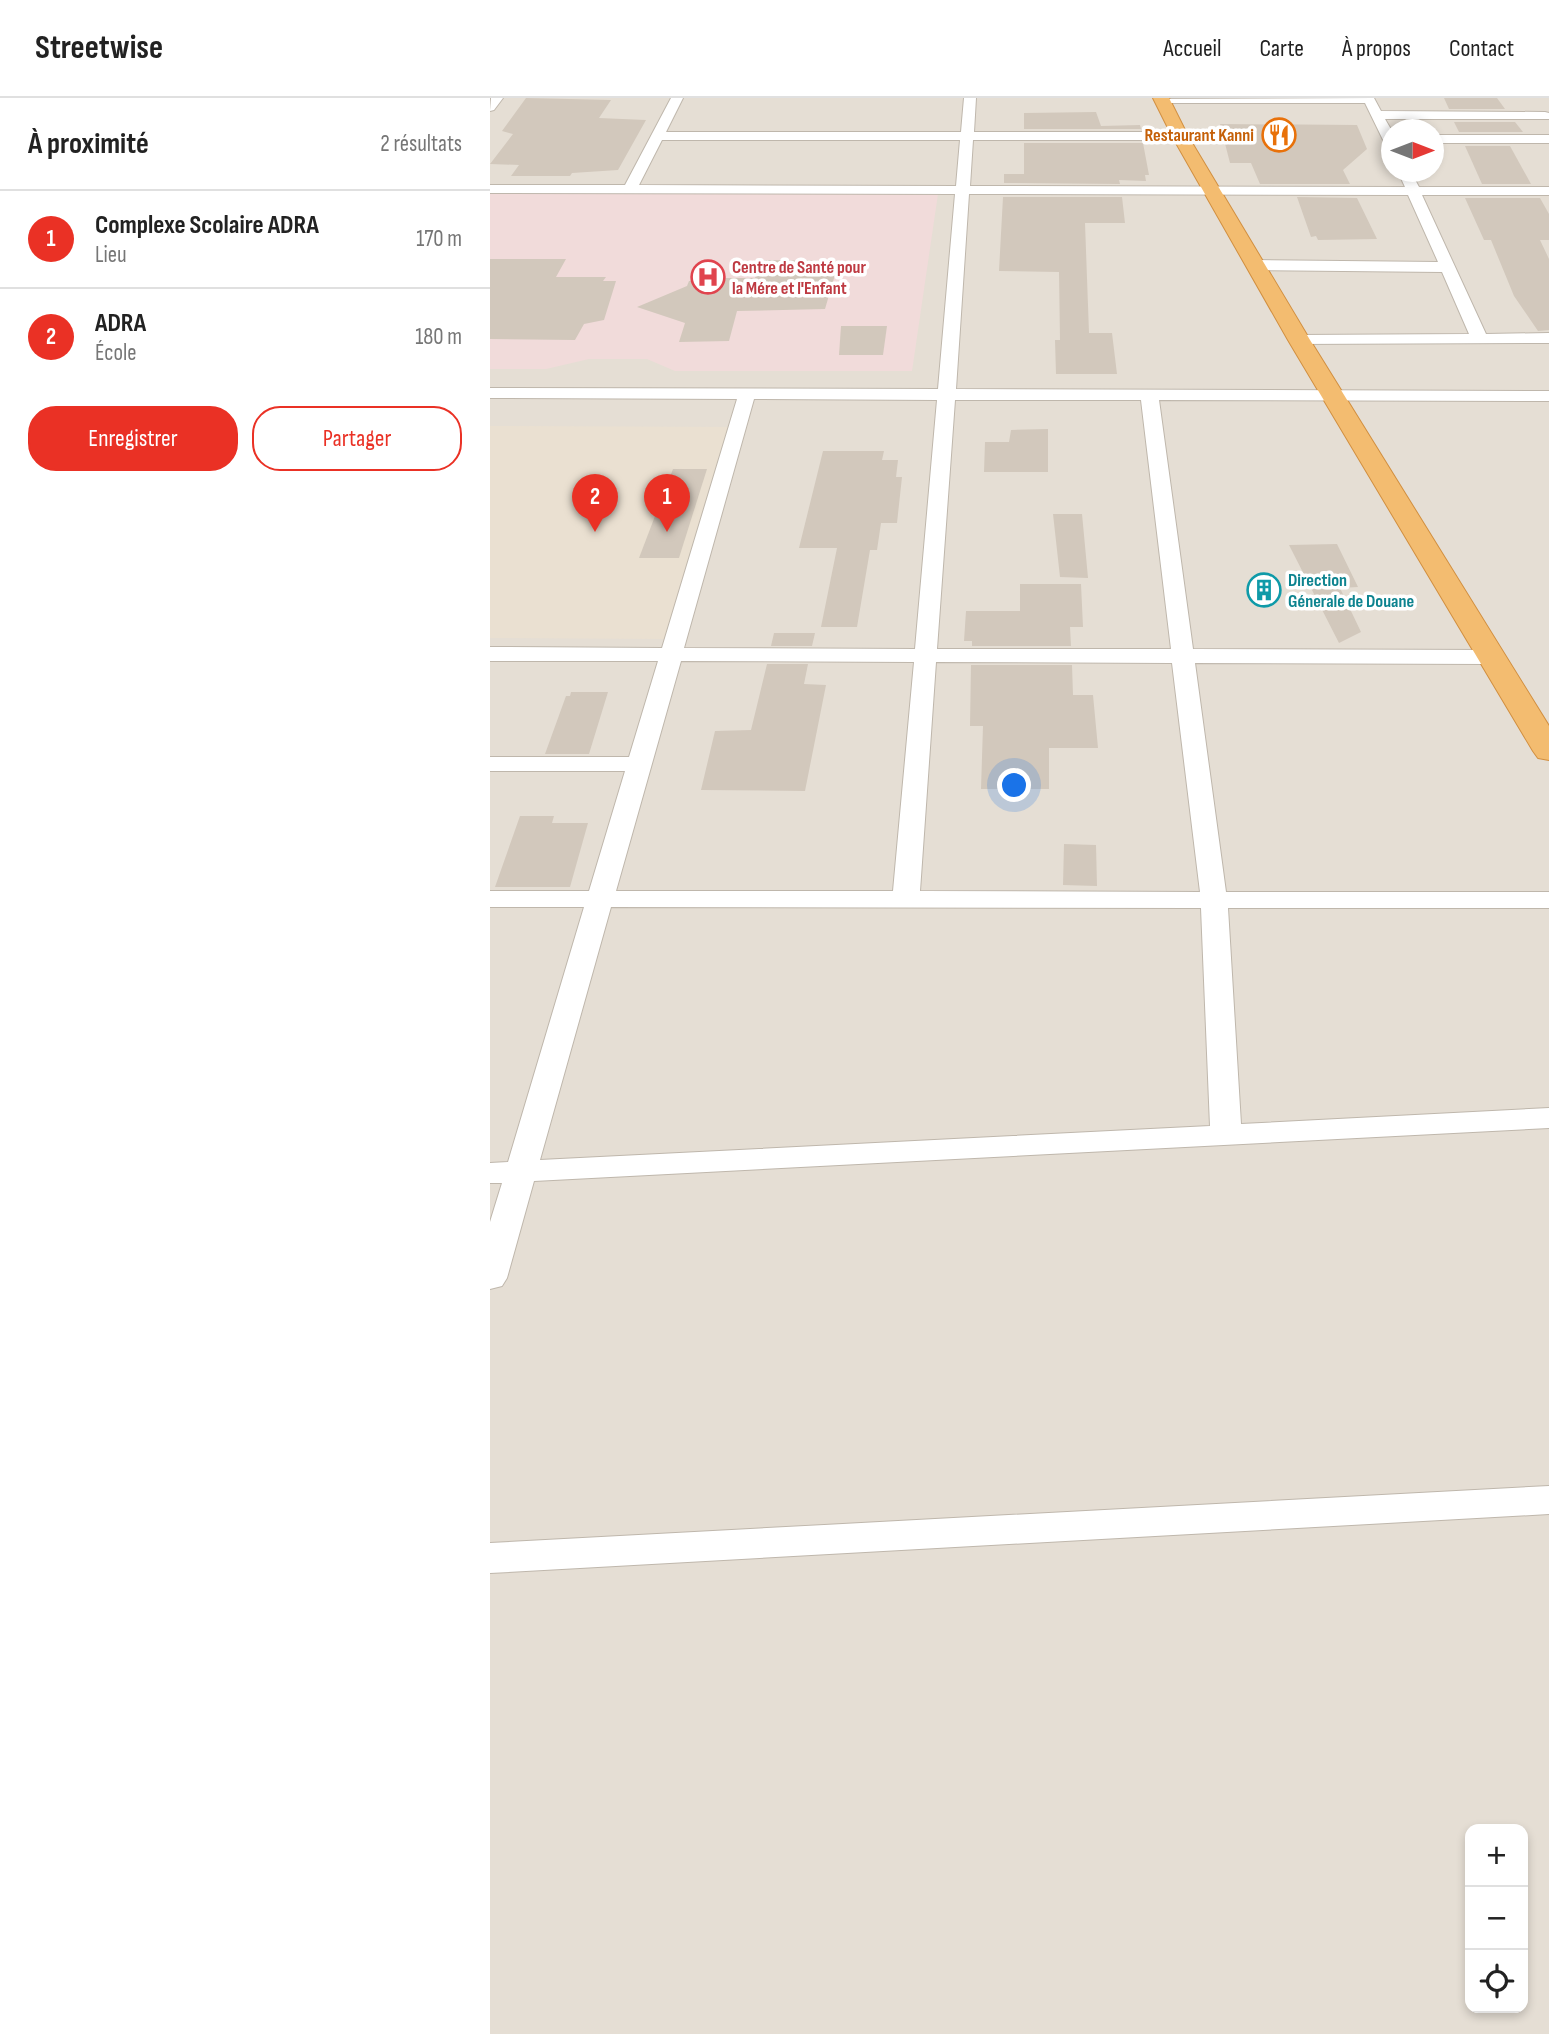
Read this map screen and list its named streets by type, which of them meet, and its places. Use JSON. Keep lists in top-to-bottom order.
{
  "places": {
    "restaurant": ["Restaurant Kanni"],
    "hospital": ["Centre de Santé pour la Mére et l'Enfant"],
    "building": ["Direction Génerale de Douane"]
  },
  "north": "right",
  "page": {
    "header": "Streetwise",
    "nav": [
      "Accueil",
      "Carte",
      "À propos",
      "Contact"
    ],
    "heading": ["À proximité", "2 résultats"],
    "list": [
      {
        "mark": "1",
        "name": "Complexe Scolaire ADRA",
        "note": "Lieu",
        "value": "170 m"
      },
      {
        "mark": "2",
        "name": "ADRA",
        "note": "École",
        "value": "180 m"
      }
    ],
    "buttons": ["Enregistrer", "Partager"],
    "pins": ["1", "2"],
    "map_buttons": ["+", "−"]
  }
}
